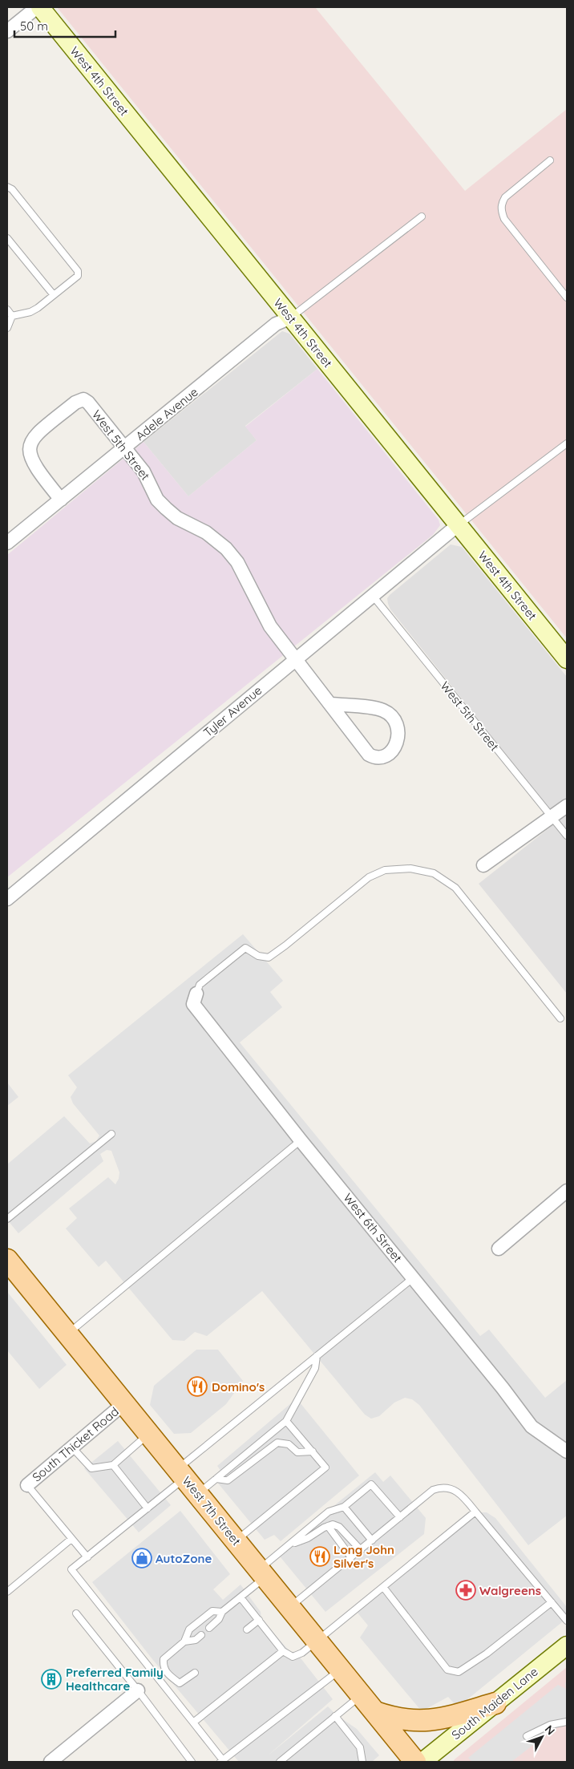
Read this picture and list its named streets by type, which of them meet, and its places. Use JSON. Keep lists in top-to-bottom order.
{
  "streets": {
    "main road": ["West 7th Street"],
    "street": [
      "West 4th Street",
      "Adele Avenue",
      "West 5th Street",
      "Tyler Avenue",
      "West 6th Street",
      "South Thicket Road",
      "South Maiden Lane"
    ]
  },
  "crossings": [
    ["West 4th Street", "Adele Avenue"],
    ["West 4th Street", "Tyler Avenue"],
    ["Adele Avenue", "West 5th Street"],
    ["West 5th Street", "Tyler Avenue"],
    ["South Thicket Road", "West 7th Street"]
  ],
  "places": {
    "restaurant": ["Domino's", "Long John Silver's"],
    "shop": ["AutoZone"],
    "pharmacy": ["Walgreens"],
    "building": ["Preferred Family Healthcare"]
  },
  "scale_bar": "50 m",
  "north": "top right"
}
